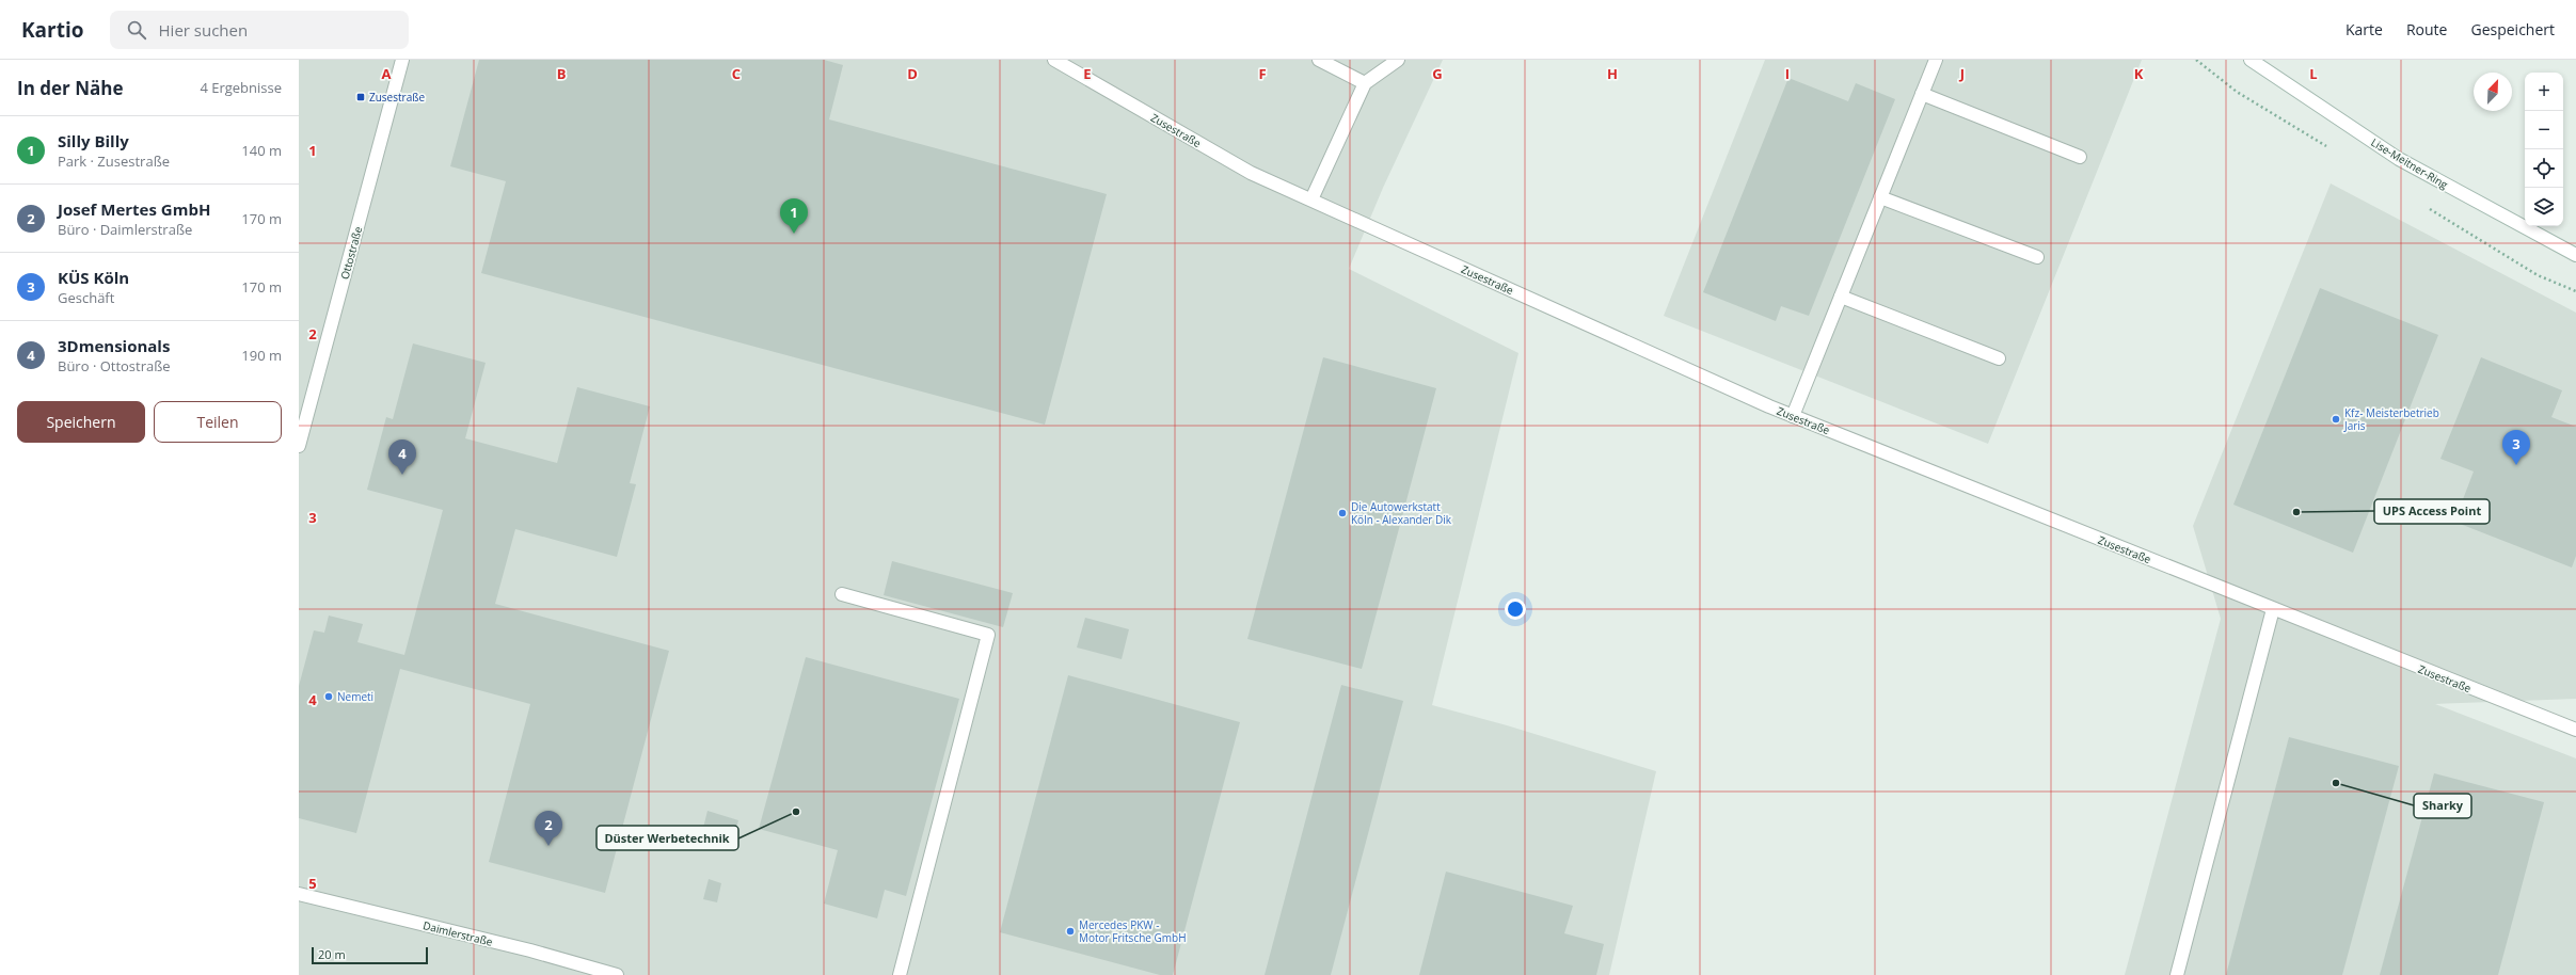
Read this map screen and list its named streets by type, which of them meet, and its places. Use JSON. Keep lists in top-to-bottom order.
{
  "streets": {
    "street": [
      "Zusestraße",
      "Lise-Meitner-Ring",
      "Ottostraße",
      "Daimlerstraße"
    ]
  },
  "places": {
    "transit": ["Zusestraße"],
    "other": [
      "Kfz- Meisterbetrieb Jaris",
      "UPS Access Point",
      "Die Autowerkstatt Köln - Alexander Dik",
      "Nemeti",
      "Sharky",
      "Düster Werbetechnik",
      "Mercedes PKW - Motor Fritsche GmbH"
    ]
  },
  "scale_bar": "20 m",
  "north": "top right",
  "page": {
    "header": "Kartio",
    "search": "Hier suchen",
    "nav": ["Karte", "Route", "Gespeichert"],
    "heading": ["In der Nähe", "4 Ergebnisse"],
    "map_buttons": ["+", "−"],
    "list": [
      {
        "mark": "1",
        "name": "Silly Billy",
        "note": "Park · Zusestraße",
        "value": "140 m"
      },
      {
        "mark": "2",
        "name": "Josef Mertes GmbH",
        "note": "Büro · Daimlerstraße",
        "value": "170 m"
      },
      {
        "mark": "3",
        "name": "KÜS Köln",
        "note": "Geschäft",
        "value": "170 m"
      },
      {
        "mark": "4",
        "name": "3Dmensionals",
        "note": "Büro · Ottostraße",
        "value": "190 m"
      }
    ],
    "pins": [
      "1",
      "3",
      "4",
      "2"
    ],
    "buttons": ["Speichern", "Teilen"],
    "scale": "20 m"
  },
  "grid": {
    "columns": [
      "A",
      "B",
      "C",
      "D",
      "E",
      "F",
      "G",
      "H",
      "I",
      "J",
      "K",
      "L"
    ],
    "rows": [
      "1",
      "2",
      "3",
      "4",
      "5"
    ]
  }
}
